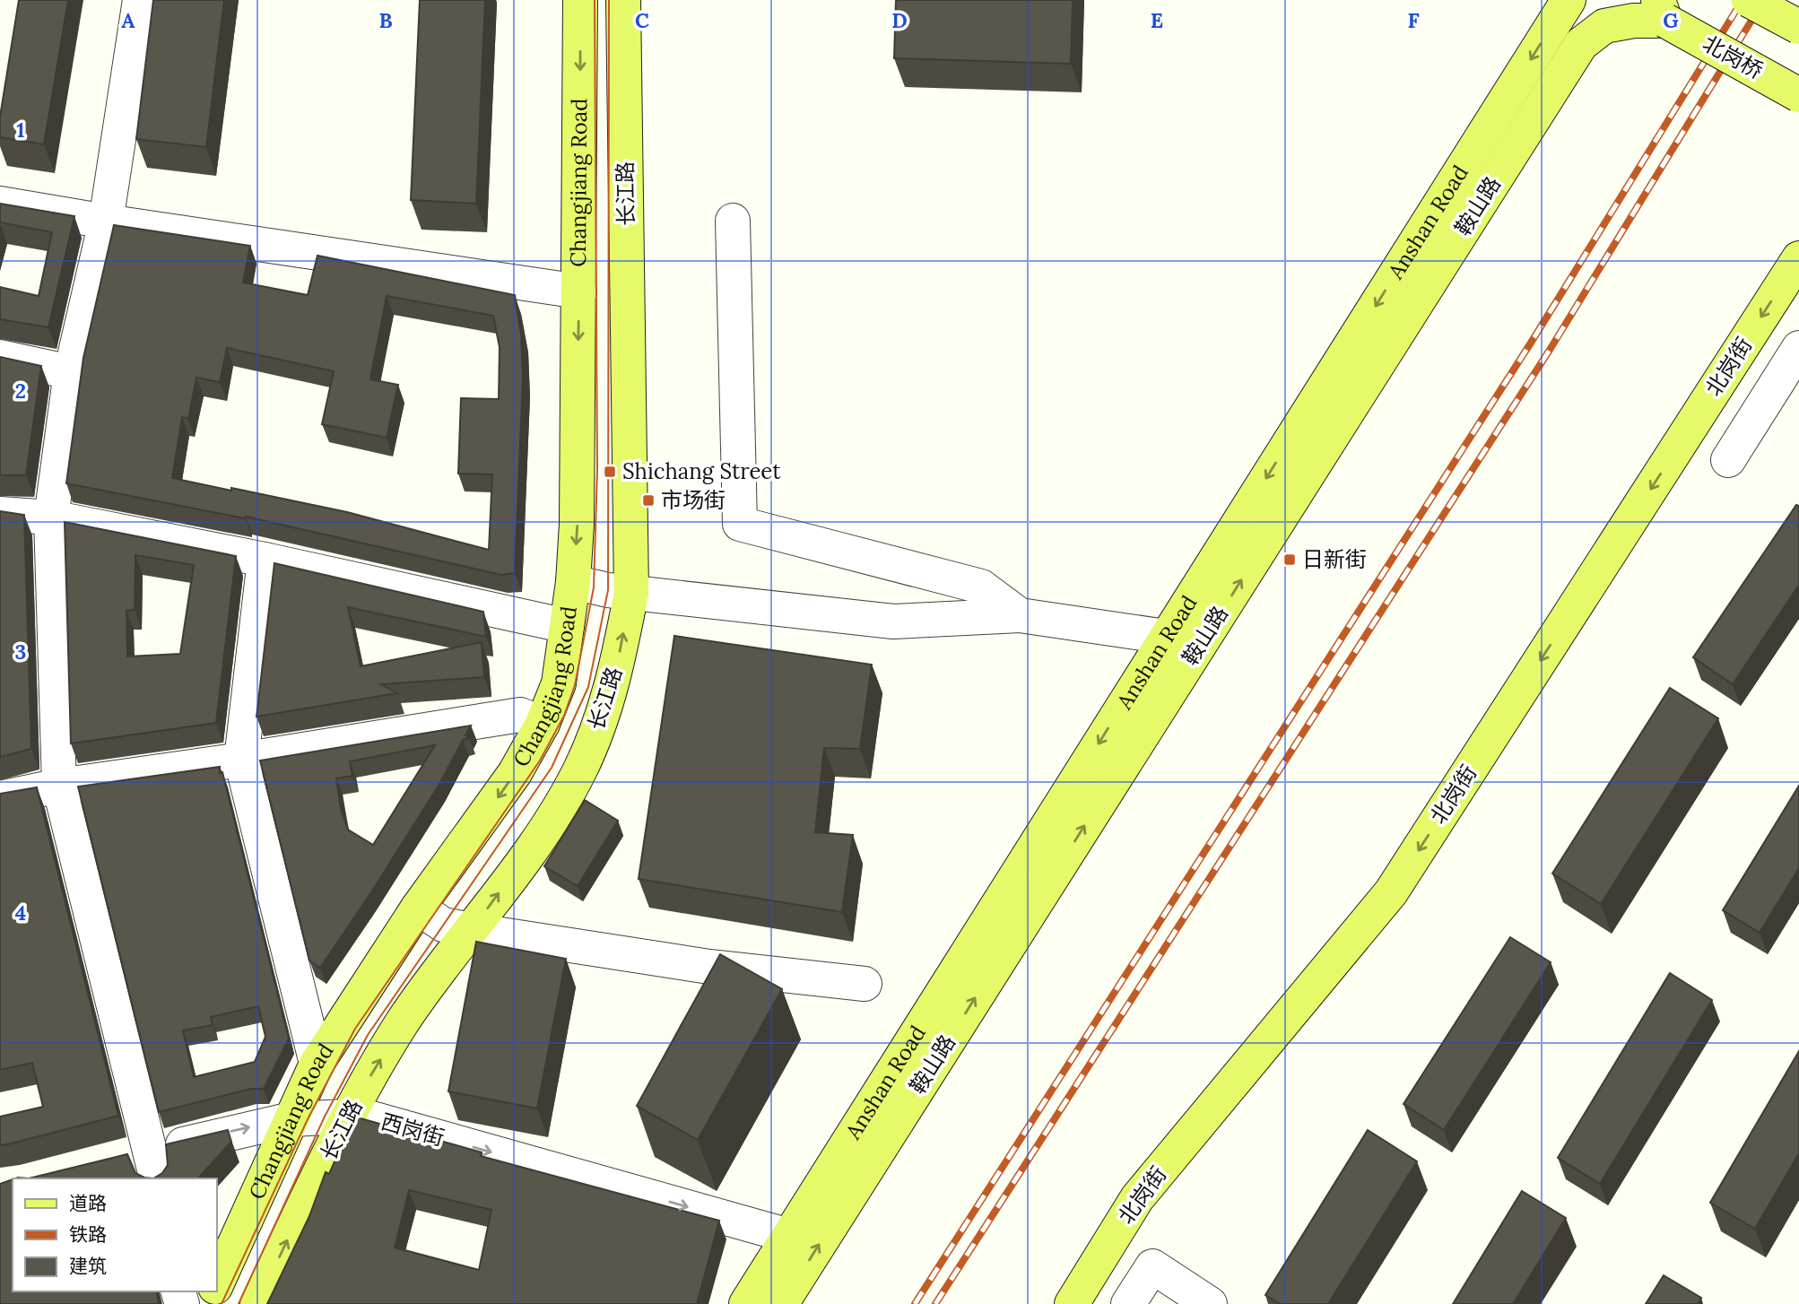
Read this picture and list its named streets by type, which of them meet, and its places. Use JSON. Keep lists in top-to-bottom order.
{
  "streets": {
    "main road": [
      "北岗桥",
      "Changjiang Road",
      "长江路",
      "鞍山路",
      "Anshan Road",
      "北岗街"
    ],
    "street": ["西岗街"]
  },
  "crossings": [
    ["北岗桥", "鞍山路"],
    ["Changjiang Road", "西岗街"],
    ["长江路", "西岗街"],
    ["Anshan Road", "西岗街"]
  ],
  "one_way": [
    "Changjiang Road",
    "长江路",
    "鞍山路",
    "Anshan Road",
    "北岗街"
  ],
  "places": {
    "transit": ["Shichang Street", "市场街", "日新街"]
  },
  "legend": ["道路", "铁路", "建筑"],
  "grid": {
    "columns": [
      "A",
      "B",
      "C",
      "D",
      "E",
      "F",
      "G"
    ],
    "rows": [
      "1",
      "2",
      "3",
      "4"
    ]
  }
}
